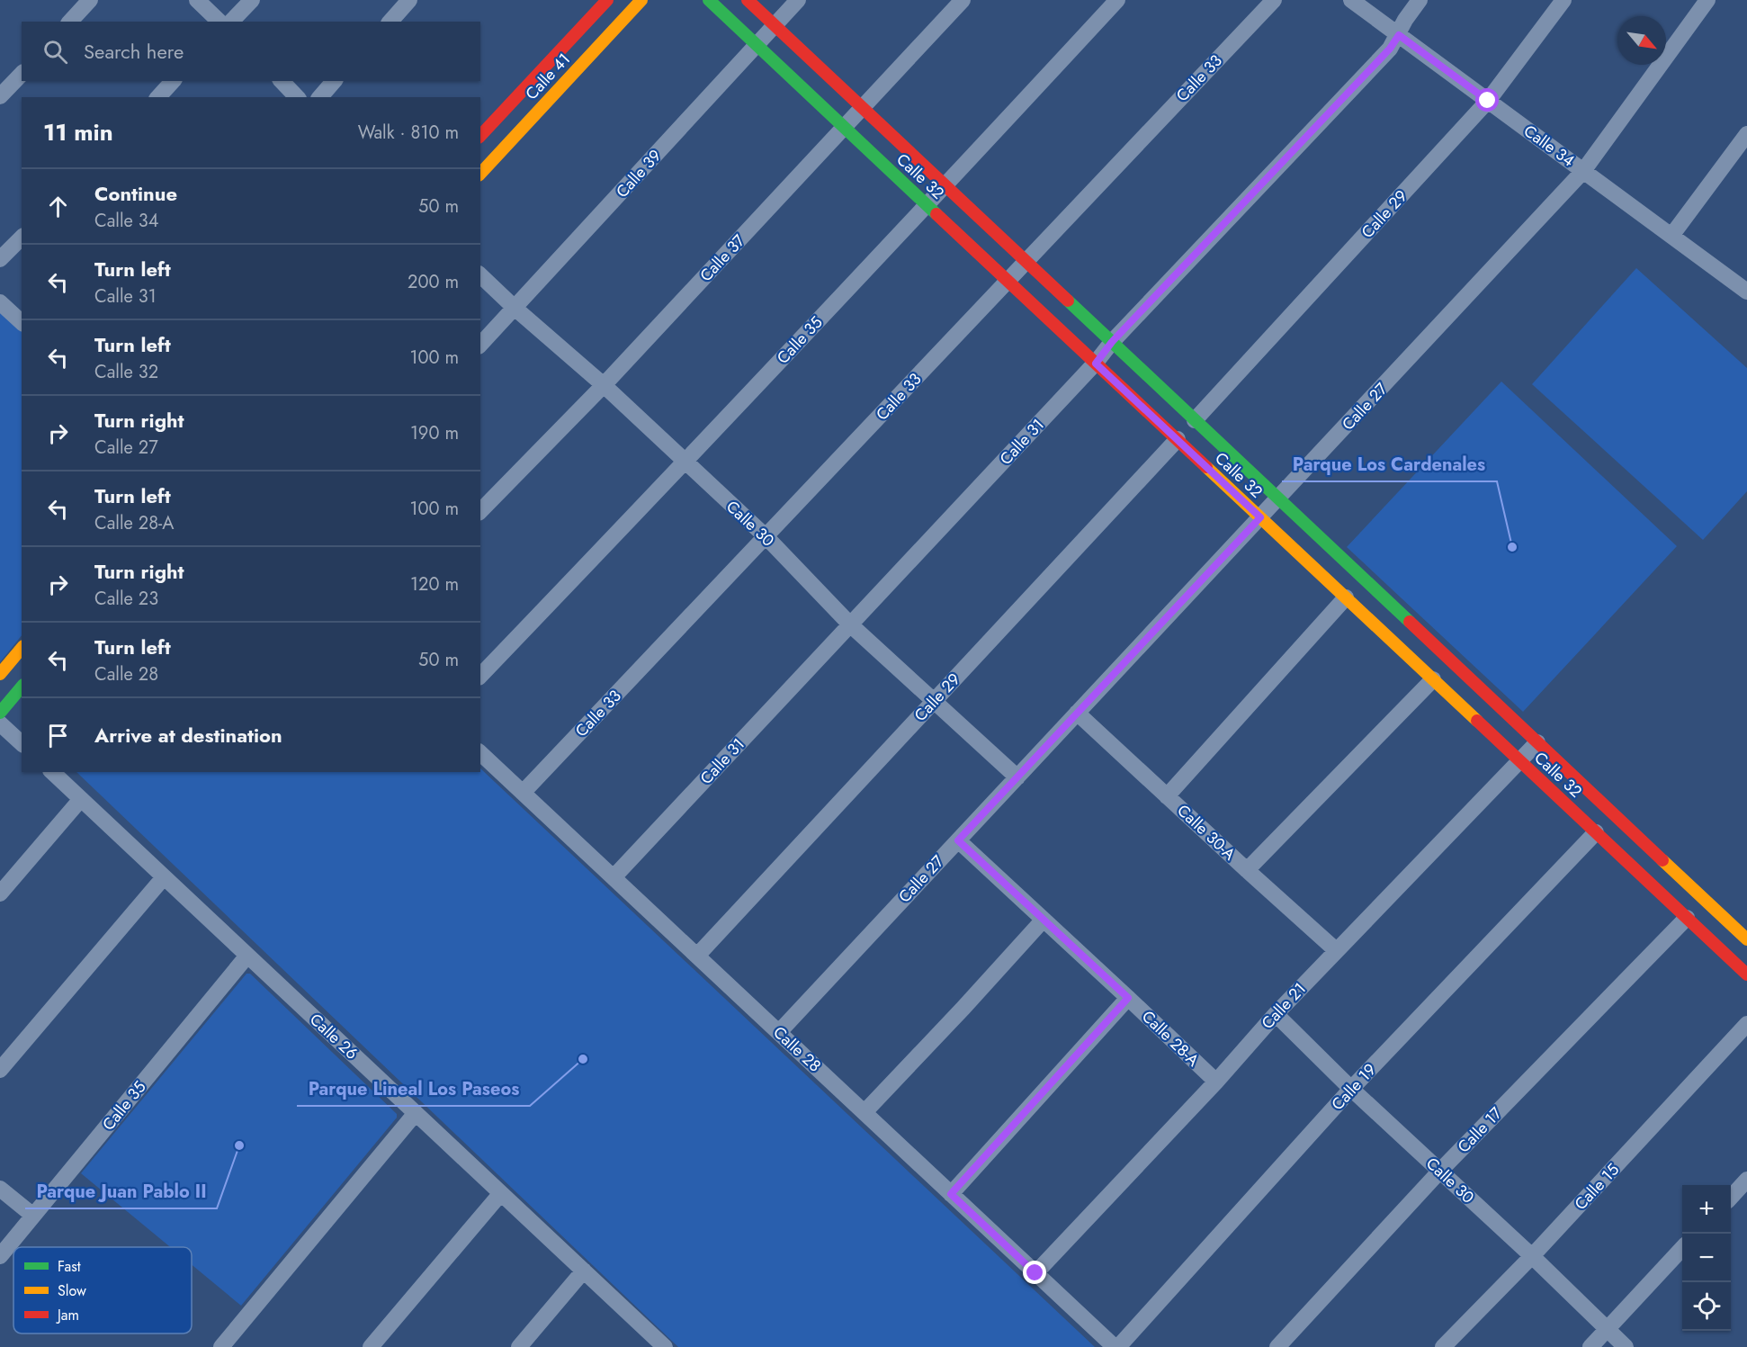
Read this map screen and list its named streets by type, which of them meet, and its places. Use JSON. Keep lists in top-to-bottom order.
{
  "streets": {
    "street": [
      "Calle 41",
      "Calle 33",
      "Calle 34",
      "Calle 39",
      "Calle 32",
      "Calle 29",
      "Calle 37",
      "Calle 35",
      "Calle 27",
      "Calle 31",
      "Calle 30",
      "Calle 30-A",
      "Calle 21",
      "Calle 26",
      "Calle 28-A",
      "Calle 28",
      "Calle 19",
      "Calle 17",
      "Calle 15"
    ]
  },
  "crossings": [
    ["Calle 33", "Calle 32"],
    ["Calle 33", "Calle 30"],
    ["Calle 33", "Calle 28"],
    ["Calle 34", "Calle 29"],
    ["Calle 34", "Calle 27"],
    ["Calle 34", "Calle 31"],
    ["Calle 39", "Calle 32"],
    ["Calle 39", "Calle 30"],
    ["Calle 32", "Calle 29"],
    ["Calle 32", "Calle 37"],
    ["Calle 32", "Calle 35"],
    ["Calle 32", "Calle 27"],
    ["Calle 32", "Calle 31"],
    ["Calle 32", "Calle 21"],
    ["Calle 32", "Calle 19"],
    ["Calle 32", "Calle 17"],
    ["Calle 29", "Calle 30"],
    ["Calle 29", "Calle 28"],
    ["Calle 37", "Calle 30"],
    ["Calle 35", "Calle 30"],
    ["Calle 35", "Calle 26"],
    ["Calle 27", "Calle 30"],
    ["Calle 27", "Calle 30-A"],
    ["Calle 27", "Calle 28-A"],
    ["Calle 27", "Calle 28"],
    ["Calle 31", "Calle 30"],
    ["Calle 31", "Calle 28"],
    ["Calle 30", "Calle 21"],
    ["Calle 30", "Calle 19"],
    ["Calle 30", "Calle 17"],
    ["Calle 30", "Calle 15"],
    ["Calle 30-A", "Calle 21"],
    ["Calle 21", "Calle 28-A"],
    ["Calle 21", "Calle 28"],
    ["Calle 28", "Calle 19"]
  ],
  "places": ["Parque Los Cardenales", "Parque Lineal Los Paseos", "Parque Juan Pablo II"],
  "legend": ["Fast", "Slow", "Jam"],
  "north": "bottom right",
  "page": {
    "search": "Search here",
    "heading": ["11 min", "Walk · 810 m"],
    "list": [
      ["Continue", "Calle 34", "50 m"],
      ["Turn left", "Calle 31", "200 m"],
      ["Turn left", "Calle 32", "100 m"],
      ["Turn right", "Calle 27", "190 m"],
      ["Turn left", "Calle 28-A", "100 m"],
      ["Turn right", "Calle 23", "120 m"],
      ["Turn left", "Calle 28", "50 m"],
      "Arrive at destination"
    ],
    "map_buttons": ["+", "−"]
  }
}
